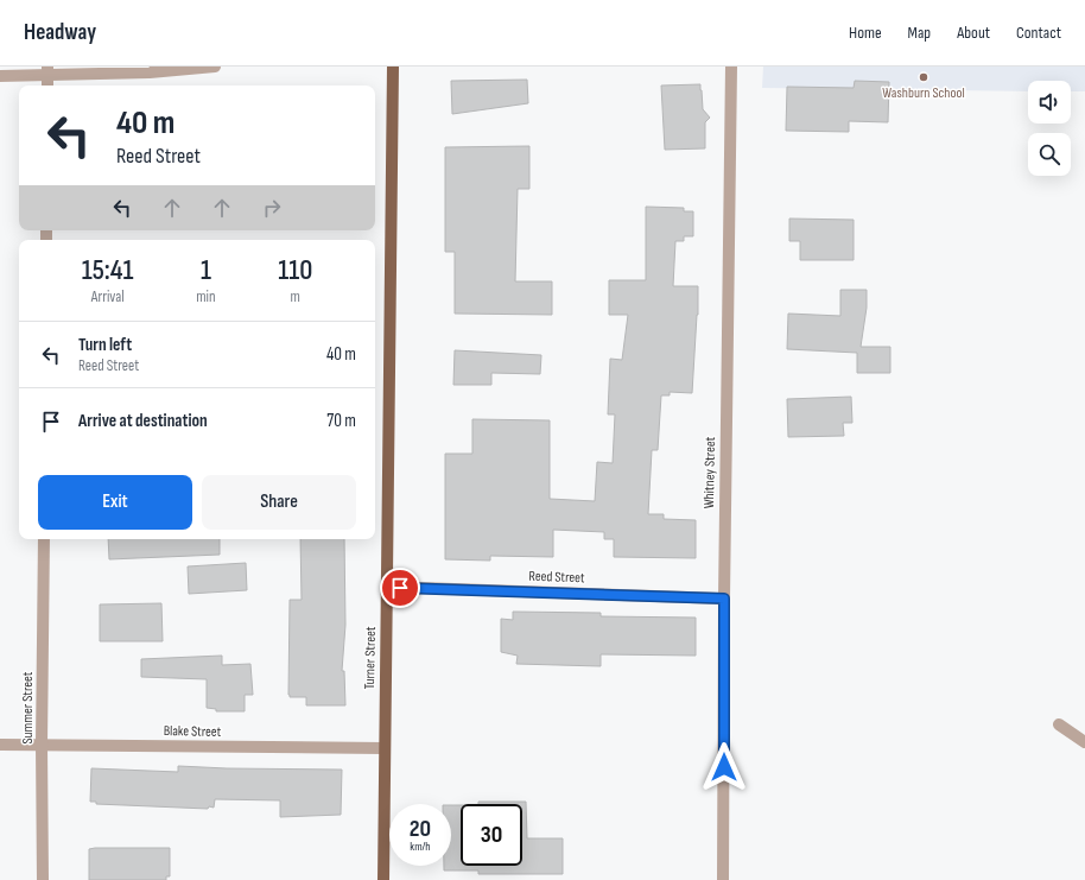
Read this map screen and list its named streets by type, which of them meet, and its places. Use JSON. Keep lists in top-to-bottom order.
{
  "streets": {
    "main road": ["Turner Street"],
    "street": [
      "Whitney Street",
      "Reed Street",
      "Summer Street",
      "Blake Street"
    ]
  },
  "crossings": [
    ["Whitney Street", "Reed Street"],
    ["Reed Street", "Turner Street"],
    ["Turner Street", "Blake Street"],
    ["Summer Street", "Blake Street"]
  ],
  "places": ["Washburn School"],
  "page": {
    "header": "Headway",
    "nav": [
      "Home",
      "Map",
      "About",
      "Contact"
    ],
    "turn": ["40 m", "Reed Street"],
    "eta": [
      "15:41",
      "Arrival",
      "1",
      "min",
      "110",
      "m"
    ],
    "list": [
      {
        "name": "Turn left",
        "note": "Reed Street",
        "value": "40 m"
      },
      {
        "name": "Arrive at destination",
        "value": "70 m"
      }
    ],
    "buttons": ["Exit", "Share"],
    "speed": "20 km/h",
    "limit": "30"
  }
}
